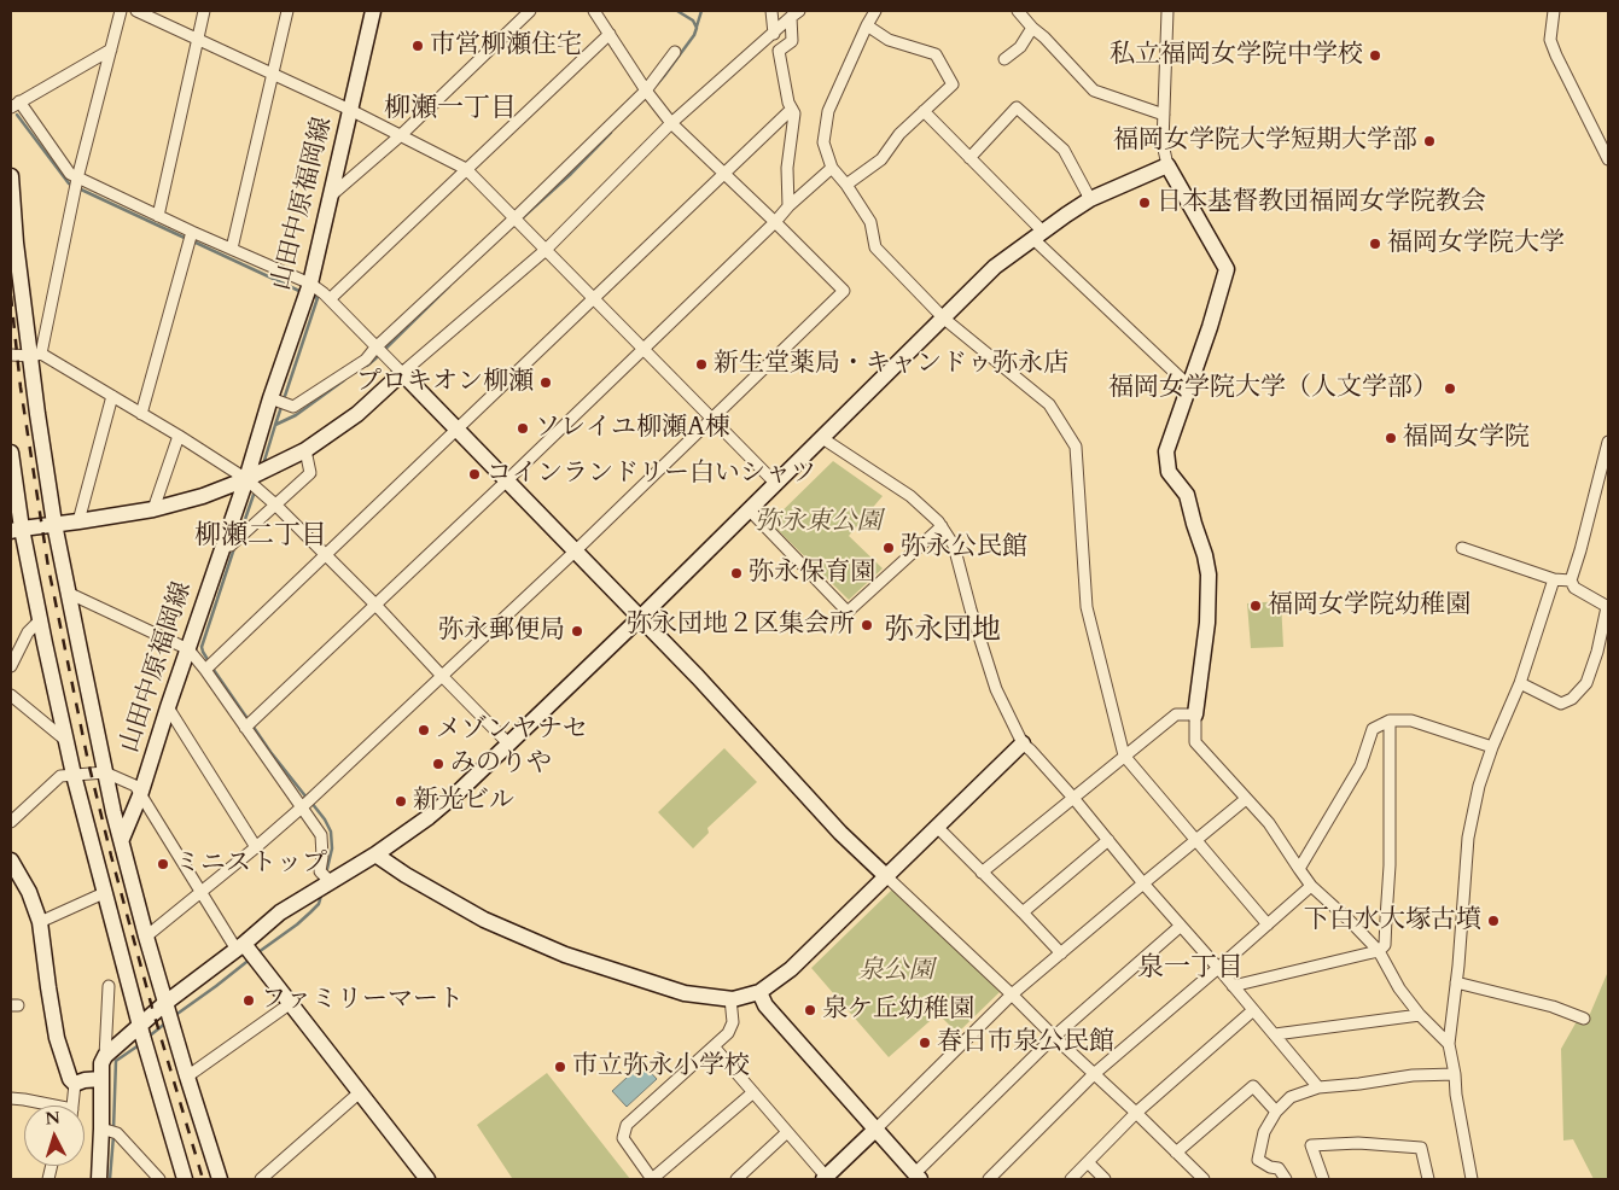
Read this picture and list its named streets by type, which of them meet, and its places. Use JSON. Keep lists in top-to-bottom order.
{
  "streets": {
    "street": ["山田中原福岡線"]
  },
  "districts": [
    "柳瀬一丁目",
    "柳瀬二丁目",
    "弥永団地",
    "泉一丁目"
  ],
  "parks": ["弥永東公園", "泉公園"],
  "places": [
    "市営柳瀬住宅",
    "私立福岡女学院中学校",
    "福岡女学院大学短期大学部",
    "日本基督教団福岡女学院教会",
    "福岡女学院大学",
    "新生堂薬局・キャンドゥ弥永店",
    "プロキオン柳瀬",
    "福岡女学院大学（人文学部）",
    "ソレイユ柳瀬A棟",
    "福岡女学院",
    "コインランドリー白いシャツ",
    "弥永公民館",
    "弥永保育園",
    "福岡女学院幼稚園",
    "弥永団地２区集会所",
    "弥永郵便局",
    "メゾンヤナセ",
    "みのりや",
    "新光ビル",
    "ミニストップ",
    "下白水大塚古墳",
    "ファミリーマート",
    "泉ケ丘幼稚園",
    "春日市泉公民館",
    "市立弥永小学校"
  ],
  "north": "top"
}
